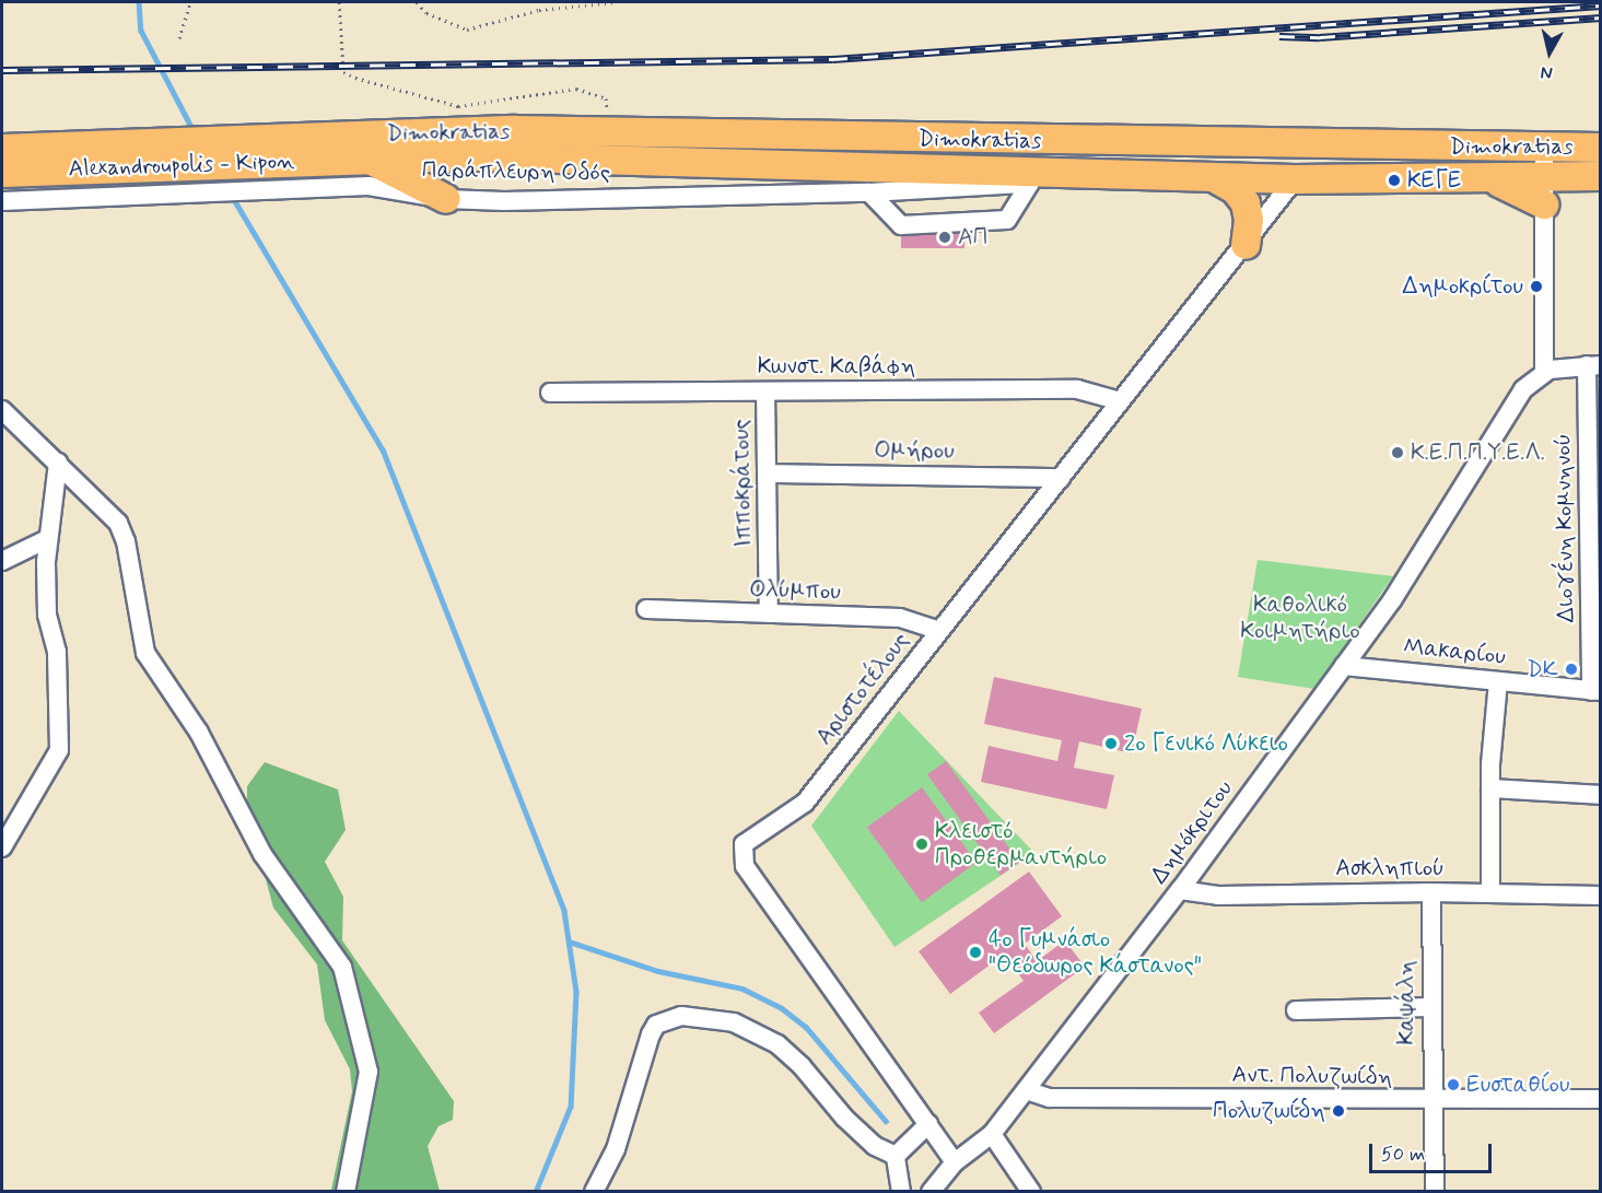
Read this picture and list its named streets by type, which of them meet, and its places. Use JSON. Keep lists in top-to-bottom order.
{
  "streets": {
    "highway": ["Dimokratias", "Alexandroupolis - Kipon"],
    "street": [
      "Παράπλευρη Οδός",
      "Κωνστ. Καβάφη",
      "Ομήρου",
      "Ιπποκράτους",
      "Διογένη Κομνηνού",
      "Ολύμπου",
      "Μακαρίου",
      "Αριστοτέλους",
      "Δημόκριτου",
      "Ασκληπιού",
      "Καψάλη",
      "Αντ. Πολυζωίδη"
    ]
  },
  "crossings": [
    ["Dimokratias", "Alexandroupolis - Kipon"],
    ["Dimokratias", "Αριστοτέλους"],
    ["Κωνστ. Καβάφη", "Ιπποκράτους"],
    ["Κωνστ. Καβάφη", "Αριστοτέλους"],
    ["Ομήρου", "Ιπποκράτους"],
    ["Ομήρου", "Αριστοτέλους"],
    ["Ιπποκράτους", "Ολύμπου"],
    ["Διογένη Κομνηνού", "Μακαρίου"],
    ["Ολύμπου", "Αριστοτέλους"],
    ["Μακαρίου", "Δημόκριτου"],
    ["Δημόκριτου", "Ασκληπιού"],
    ["Δημόκριτου", "Αντ. Πολυζωίδη"],
    ["Ασκληπιού", "Καψάλη"],
    ["Καψάλη", "Αντ. Πολυζωίδη"]
  ],
  "parks": ["Καθολικό Κοιμητήριο"],
  "places": [
    "ΚΕΓΕ",
    "ΑΠ",
    "Δημοκρίτου",
    "Κ.Ε.Π.Π.Υ.Ε.Λ.",
    "DK",
    "2ο Γενικό Λύκειο",
    "Κλειστό Προθερμαντήριο",
    "4ο Γυμνάσιο \"Θεόδωρος Κάστανος\"",
    "Ευσταθίου",
    "Πολυζωίδη"
  ],
  "scale_bar": "50 m",
  "north": "bottom"
}
